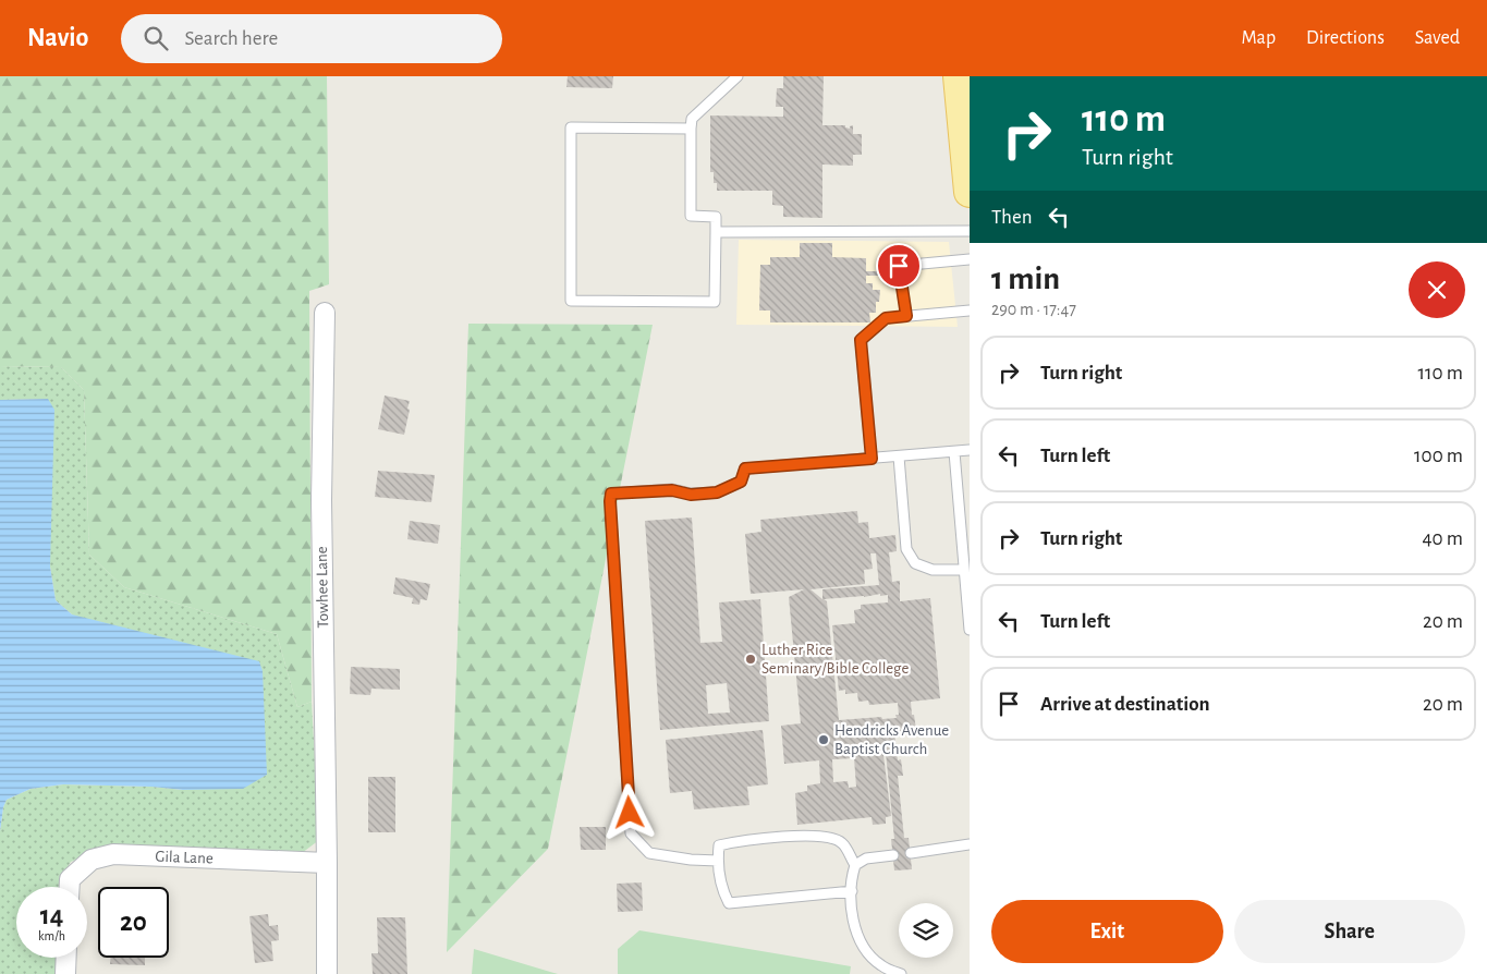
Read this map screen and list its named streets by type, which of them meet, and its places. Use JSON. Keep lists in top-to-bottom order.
{
  "streets": {
    "street": ["Towhee Lane", "Gila Lane"]
  },
  "crossings": [
    ["Towhee Lane", "Gila Lane"]
  ],
  "places": ["Luther Rice Seminary/Bible College", "Hendricks Avenue Baptist Church"],
  "page": {
    "header": "Navio",
    "search": "Search here",
    "nav": ["Map", "Directions", "Saved"],
    "turn": ["110 m", "Turn right"],
    "then": "Then",
    "heading": ["1 min", "290 m · 17:47"],
    "list": [
      {
        "name": "Turn right",
        "value": "110 m"
      },
      {
        "name": "Turn left",
        "value": "100 m"
      },
      {
        "name": "Turn right",
        "value": "40 m"
      },
      {
        "name": "Turn left",
        "value": "20 m"
      },
      {
        "name": "Arrive at destination",
        "value": "20 m"
      }
    ],
    "speed": "14 km/h",
    "limit": "20",
    "buttons": ["Exit", "Share"]
  }
}
